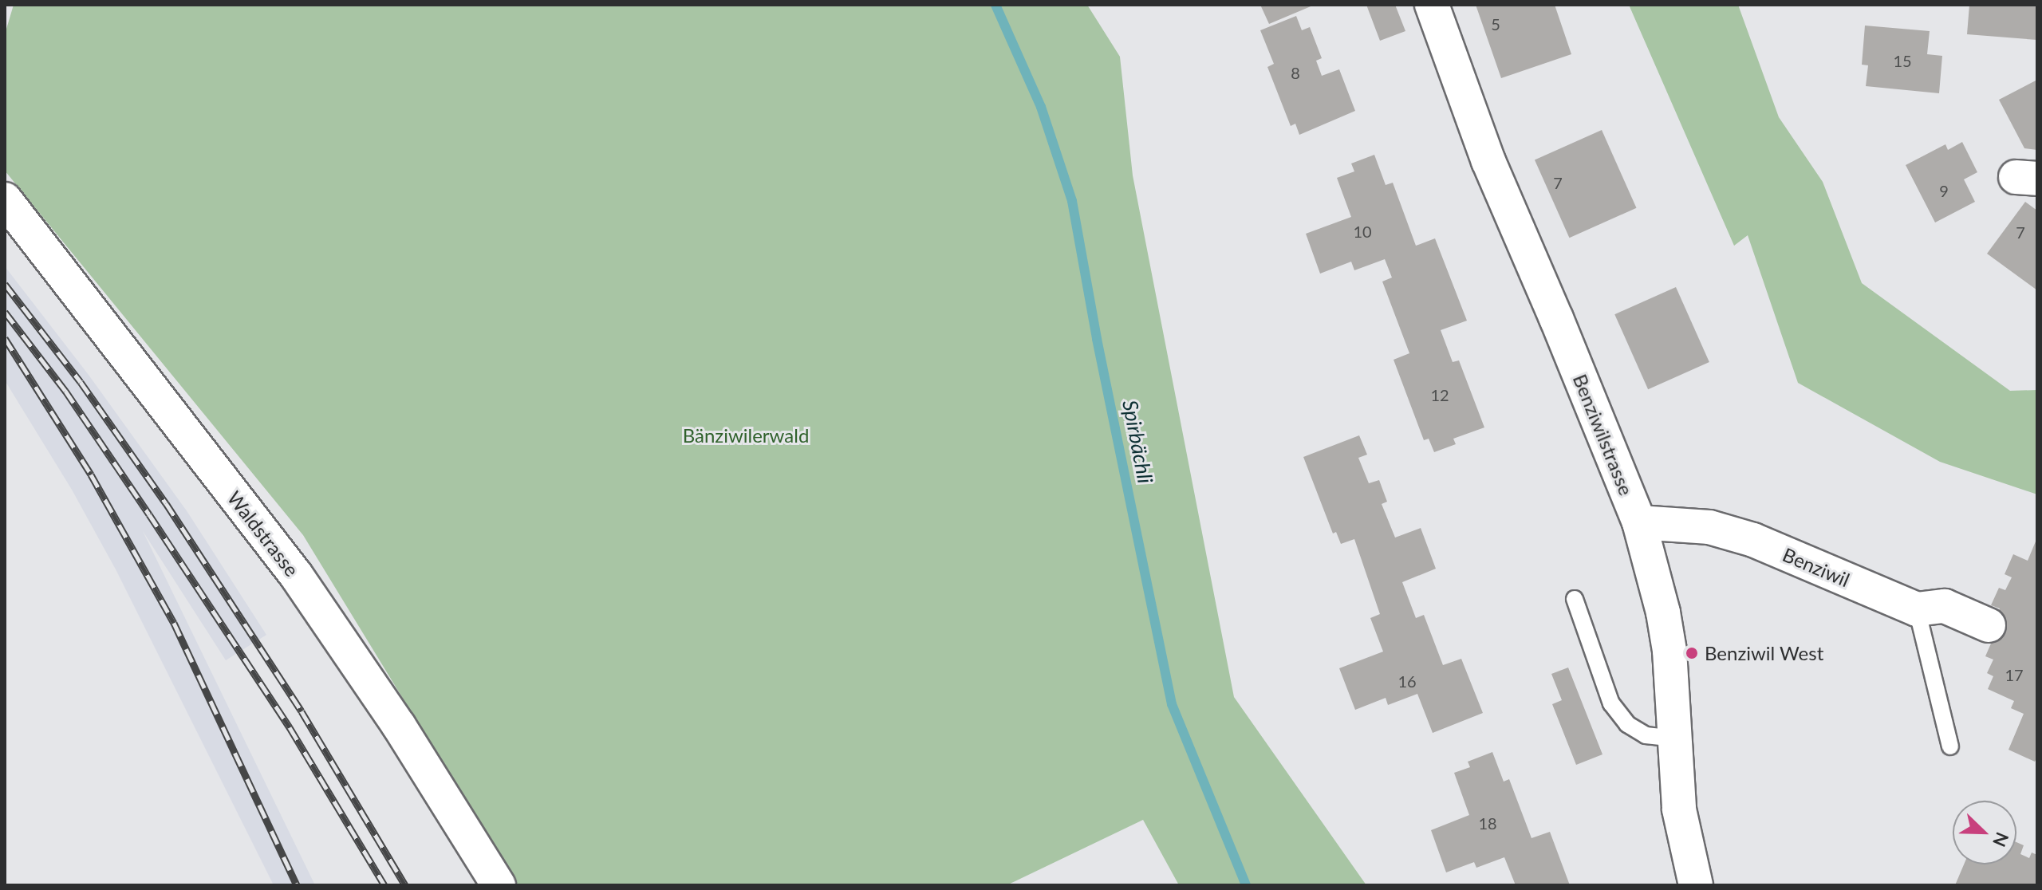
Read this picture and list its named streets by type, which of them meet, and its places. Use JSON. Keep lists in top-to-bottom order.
{
  "streets": {
    "street": ["Benziwilstrasse", "Waldstrasse", "Benziwil"]
  },
  "crossings": [
    ["Benziwilstrasse", "Benziwil"]
  ],
  "water": ["Spirbächli"],
  "parks": ["Bänziwilerwald"],
  "places": ["Benziwil West"],
  "house_numbers": [
    "5",
    "15",
    "8",
    "7",
    "9",
    "10",
    "7",
    "12",
    "17",
    "16",
    "18"
  ],
  "north": "bottom right"
}
